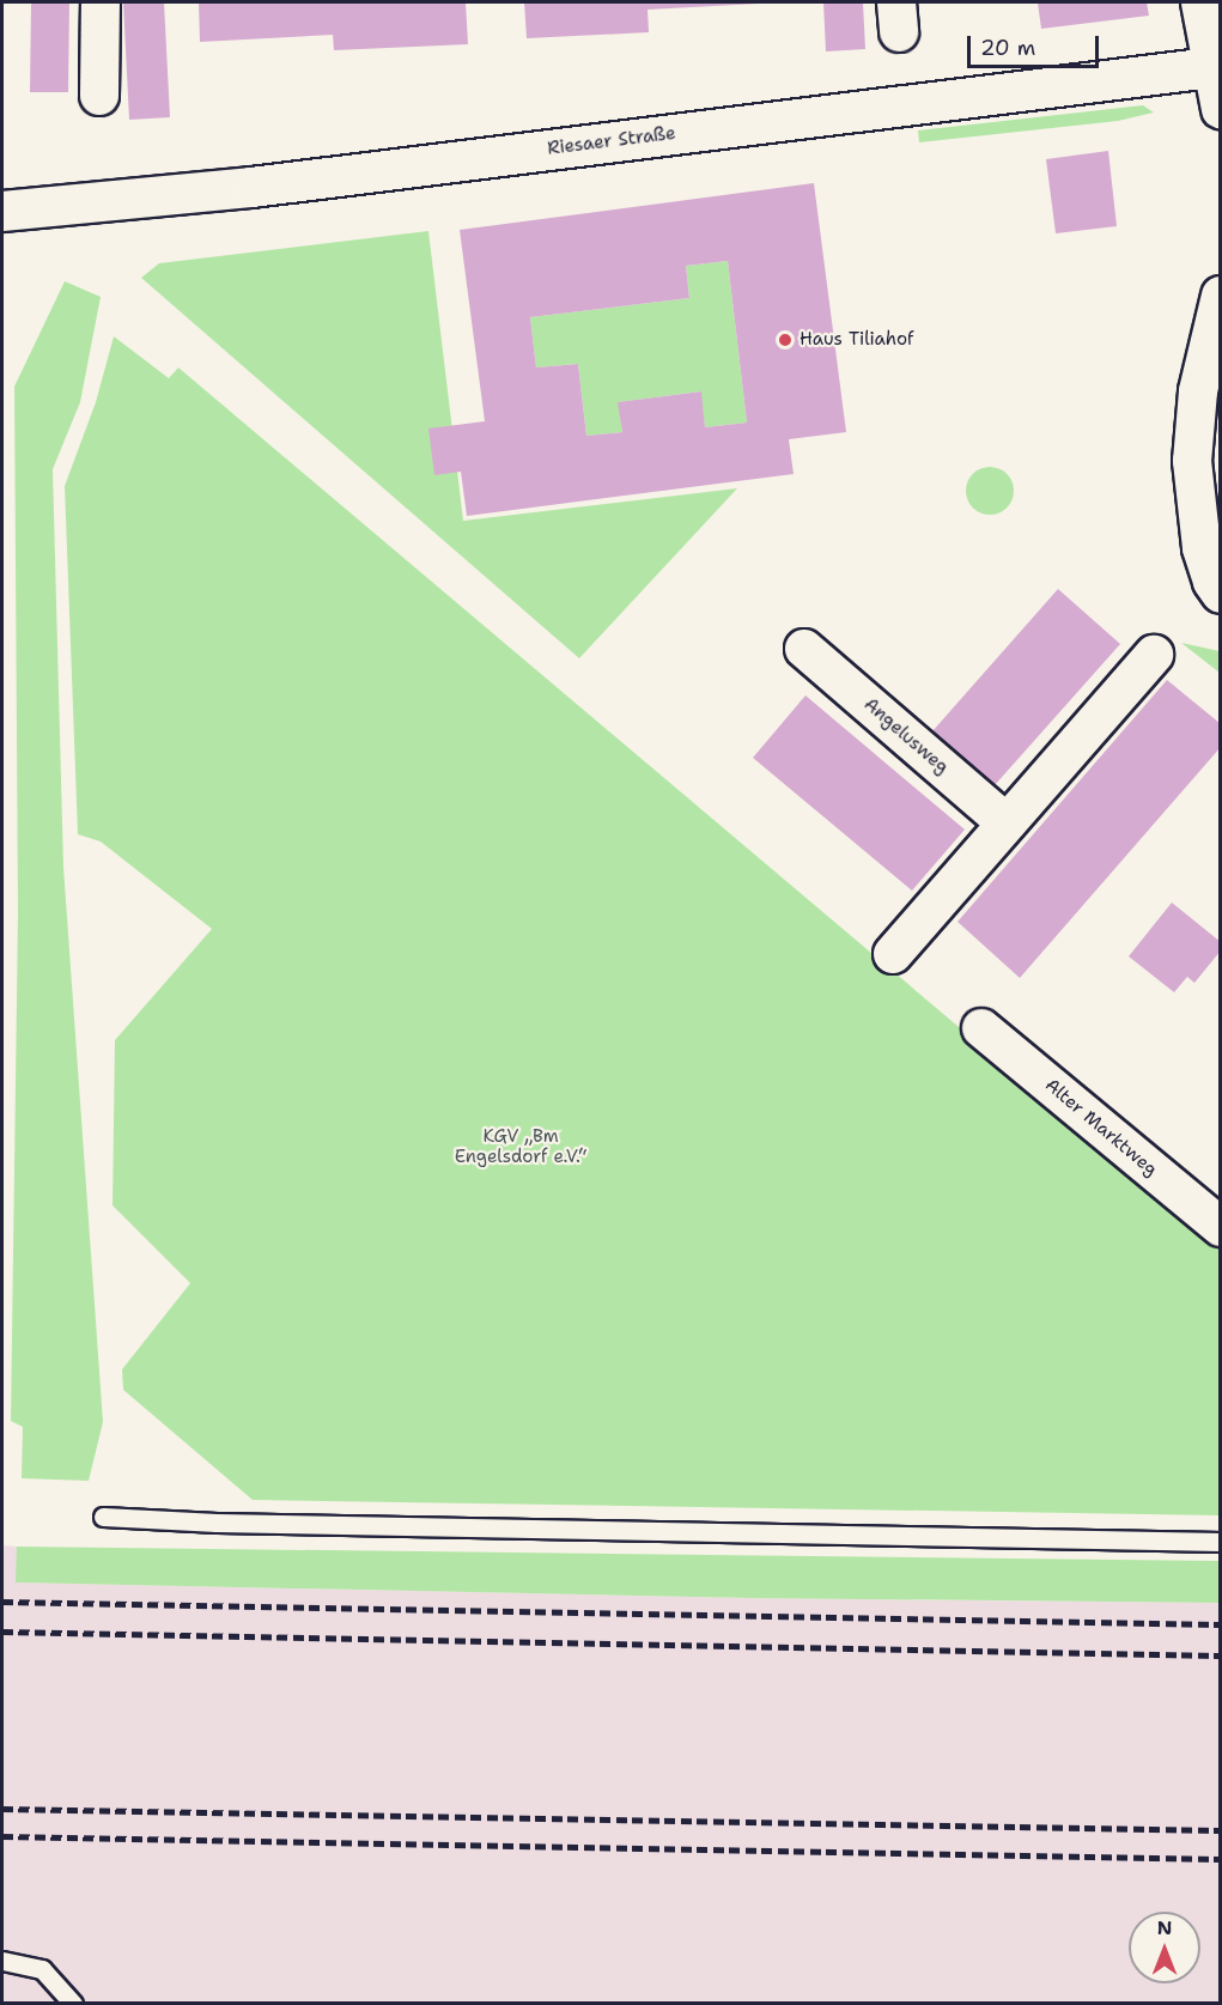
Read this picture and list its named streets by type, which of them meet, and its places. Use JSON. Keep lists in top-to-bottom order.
{
  "streets": {
    "main road": ["Riesaer Straße"],
    "street": ["Angelusweg", "Alter Marktweg"]
  },
  "parks": ["KGV „Bm Engelsdorf e.V.“"],
  "places": ["Haus Tiliahof"],
  "scale_bar": "20 m",
  "north": "top"
}
